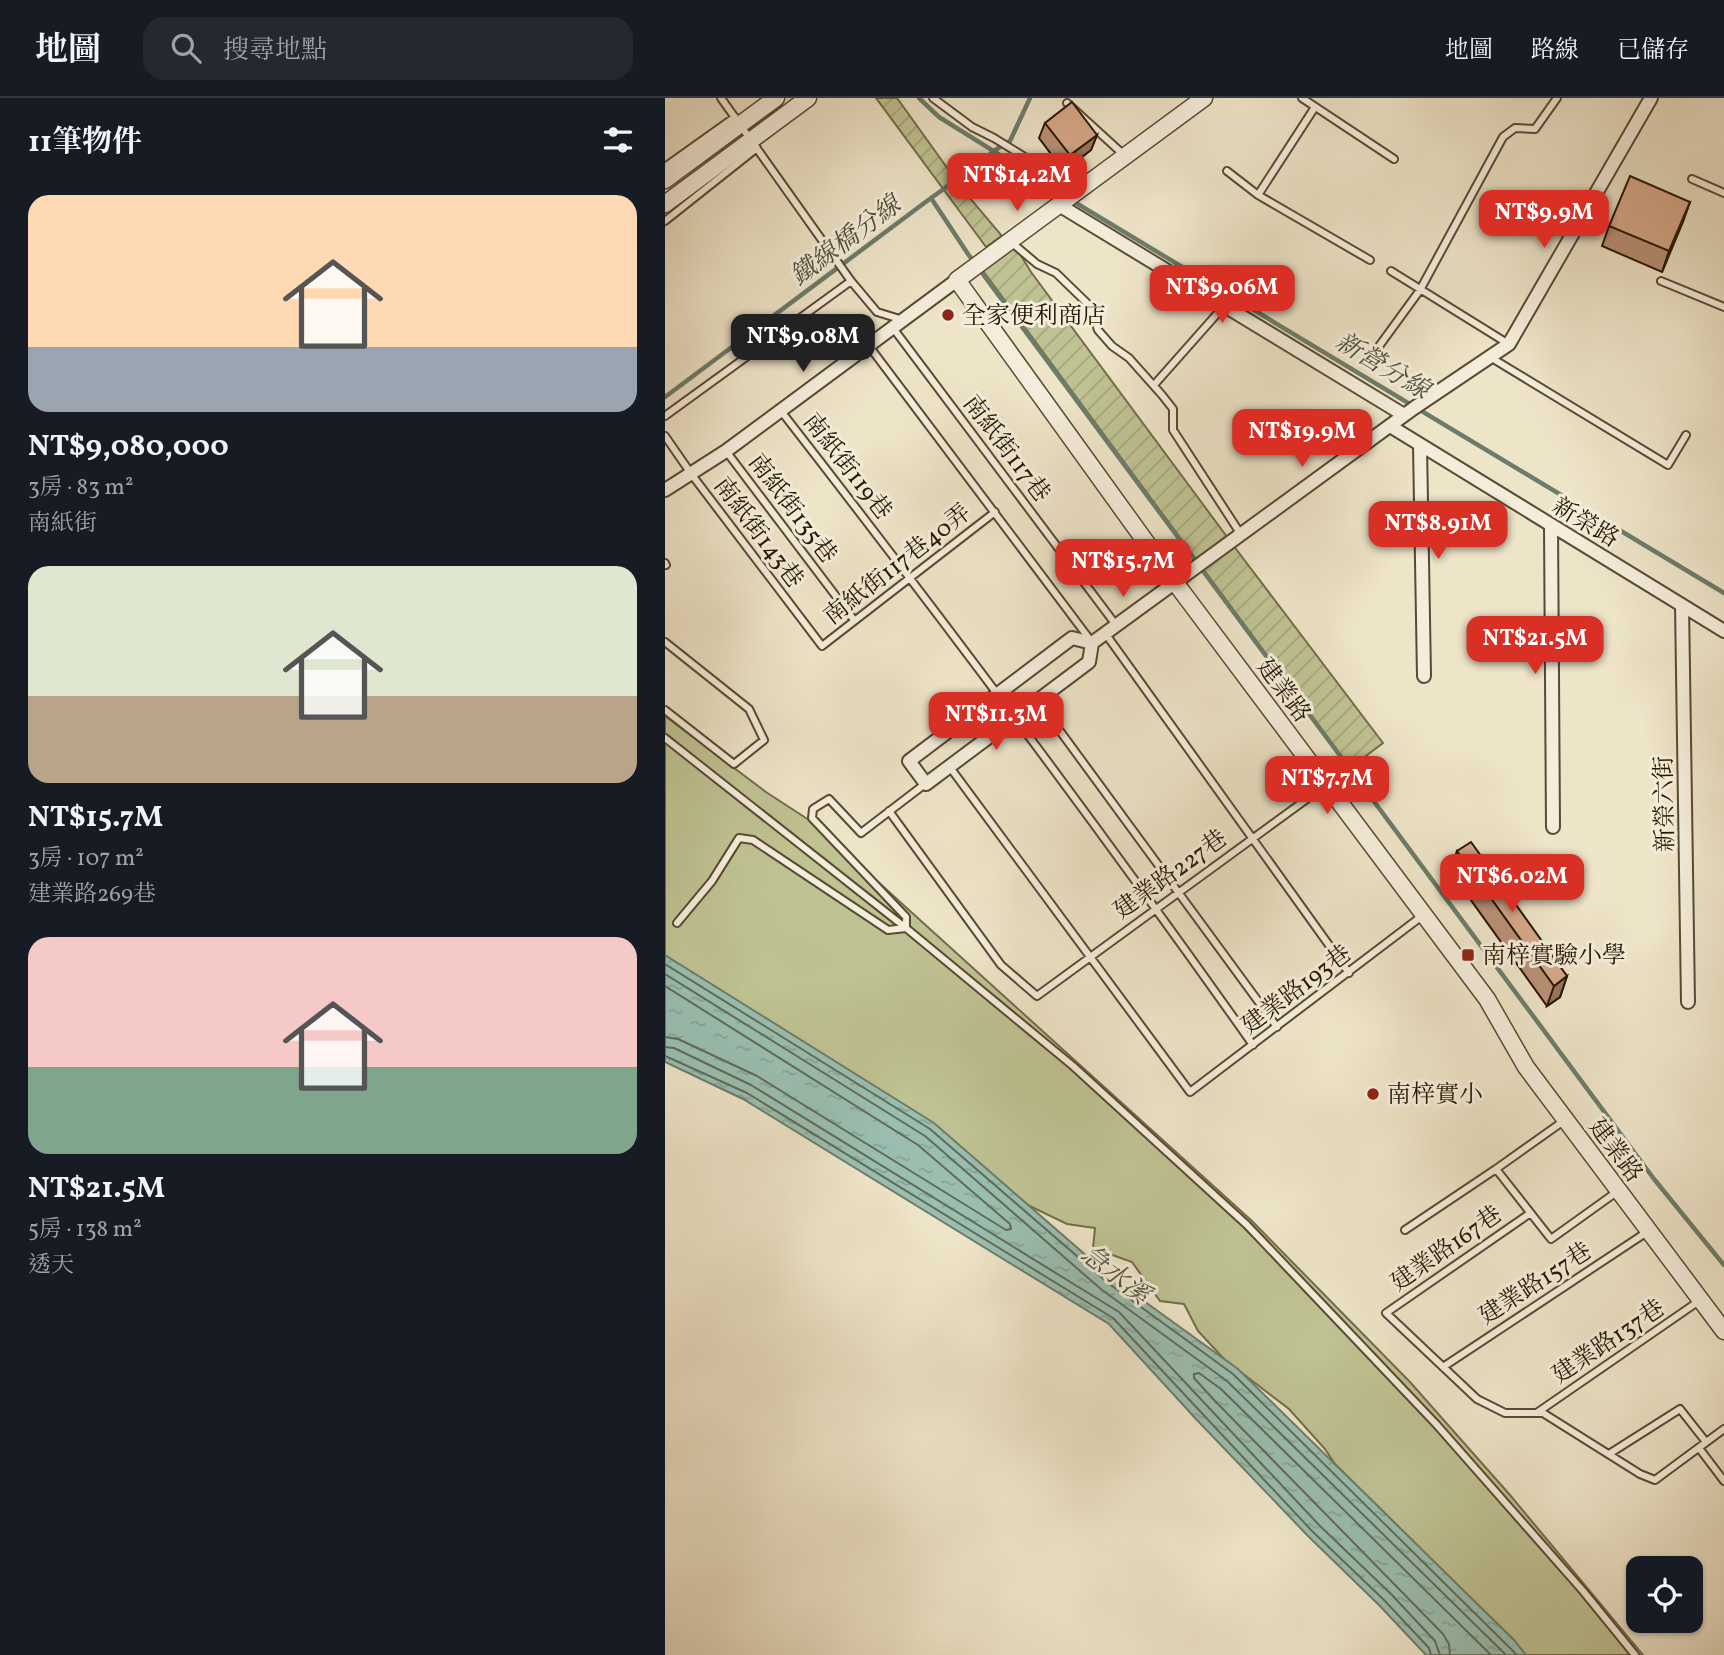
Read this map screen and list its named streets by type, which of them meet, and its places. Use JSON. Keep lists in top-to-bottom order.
{
  "streets": {
    "street": ["新榮路", "建業路", "新榮六街"],
    "lane": [
      "南紙街117巷",
      "南紙街119巷",
      "南紙街135巷",
      "南紙街143巷",
      "南紙街117巷40弄",
      "建業路227巷",
      "建業路193巷",
      "建業路167巷",
      "建業路157巷",
      "建業路137巷"
    ]
  },
  "crossings": [
    ["南紙街117巷", "南紙街117巷40弄"],
    ["南紙街117巷", "建業路227巷"],
    ["南紙街117巷", "建業路193巷"],
    ["南紙街119巷", "南紙街117巷40弄"],
    ["南紙街119巷", "建業路227巷"],
    ["南紙街119巷", "建業路193巷"],
    ["南紙街135巷", "南紙街117巷40弄"],
    ["新榮路", "新榮六街"],
    ["南紙街143巷", "南紙街117巷40弄"],
    ["建業路", "建業路227巷"],
    ["建業路", "建業路193巷"],
    ["建業路", "建業路167巷"],
    ["建業路", "建業路157巷"],
    ["建業路", "建業路137巷"],
    ["建業路227巷", "建業路193巷"],
    ["建業路167巷", "建業路157巷"]
  ],
  "water": ["鐵線橋分線", "新營分線", "急水溪"],
  "places": {
    "other": ["全家便利商店", "南梓實小"],
    "transit": ["南梓實驗小學"]
  },
  "page": {
    "header": "地圖",
    "search": "搜尋地點",
    "nav": ["地圖", "路線", "已儲存"],
    "heading": "11筆物件",
    "price": [
      "NT$14.2M",
      "NT$9.9M",
      "NT$9.06M",
      "NT$9.08M",
      "NT$19.9M",
      "NT$8.91M",
      "NT$15.7M",
      "NT$21.5M",
      "NT$11.3M",
      "NT$7.7M",
      "NT$6.02M"
    ],
    "list": [
      {
        "name": "NT$9,080,000",
        "note": "3房 · 83 m² · 南紙街"
      },
      {
        "name": "NT$15.7M",
        "note": "3房 · 107 m² · 建業路269巷"
      },
      {
        "name": "NT$21.5M",
        "note": "5房 · 138 m² · 透天"
      }
    ]
  }
}
